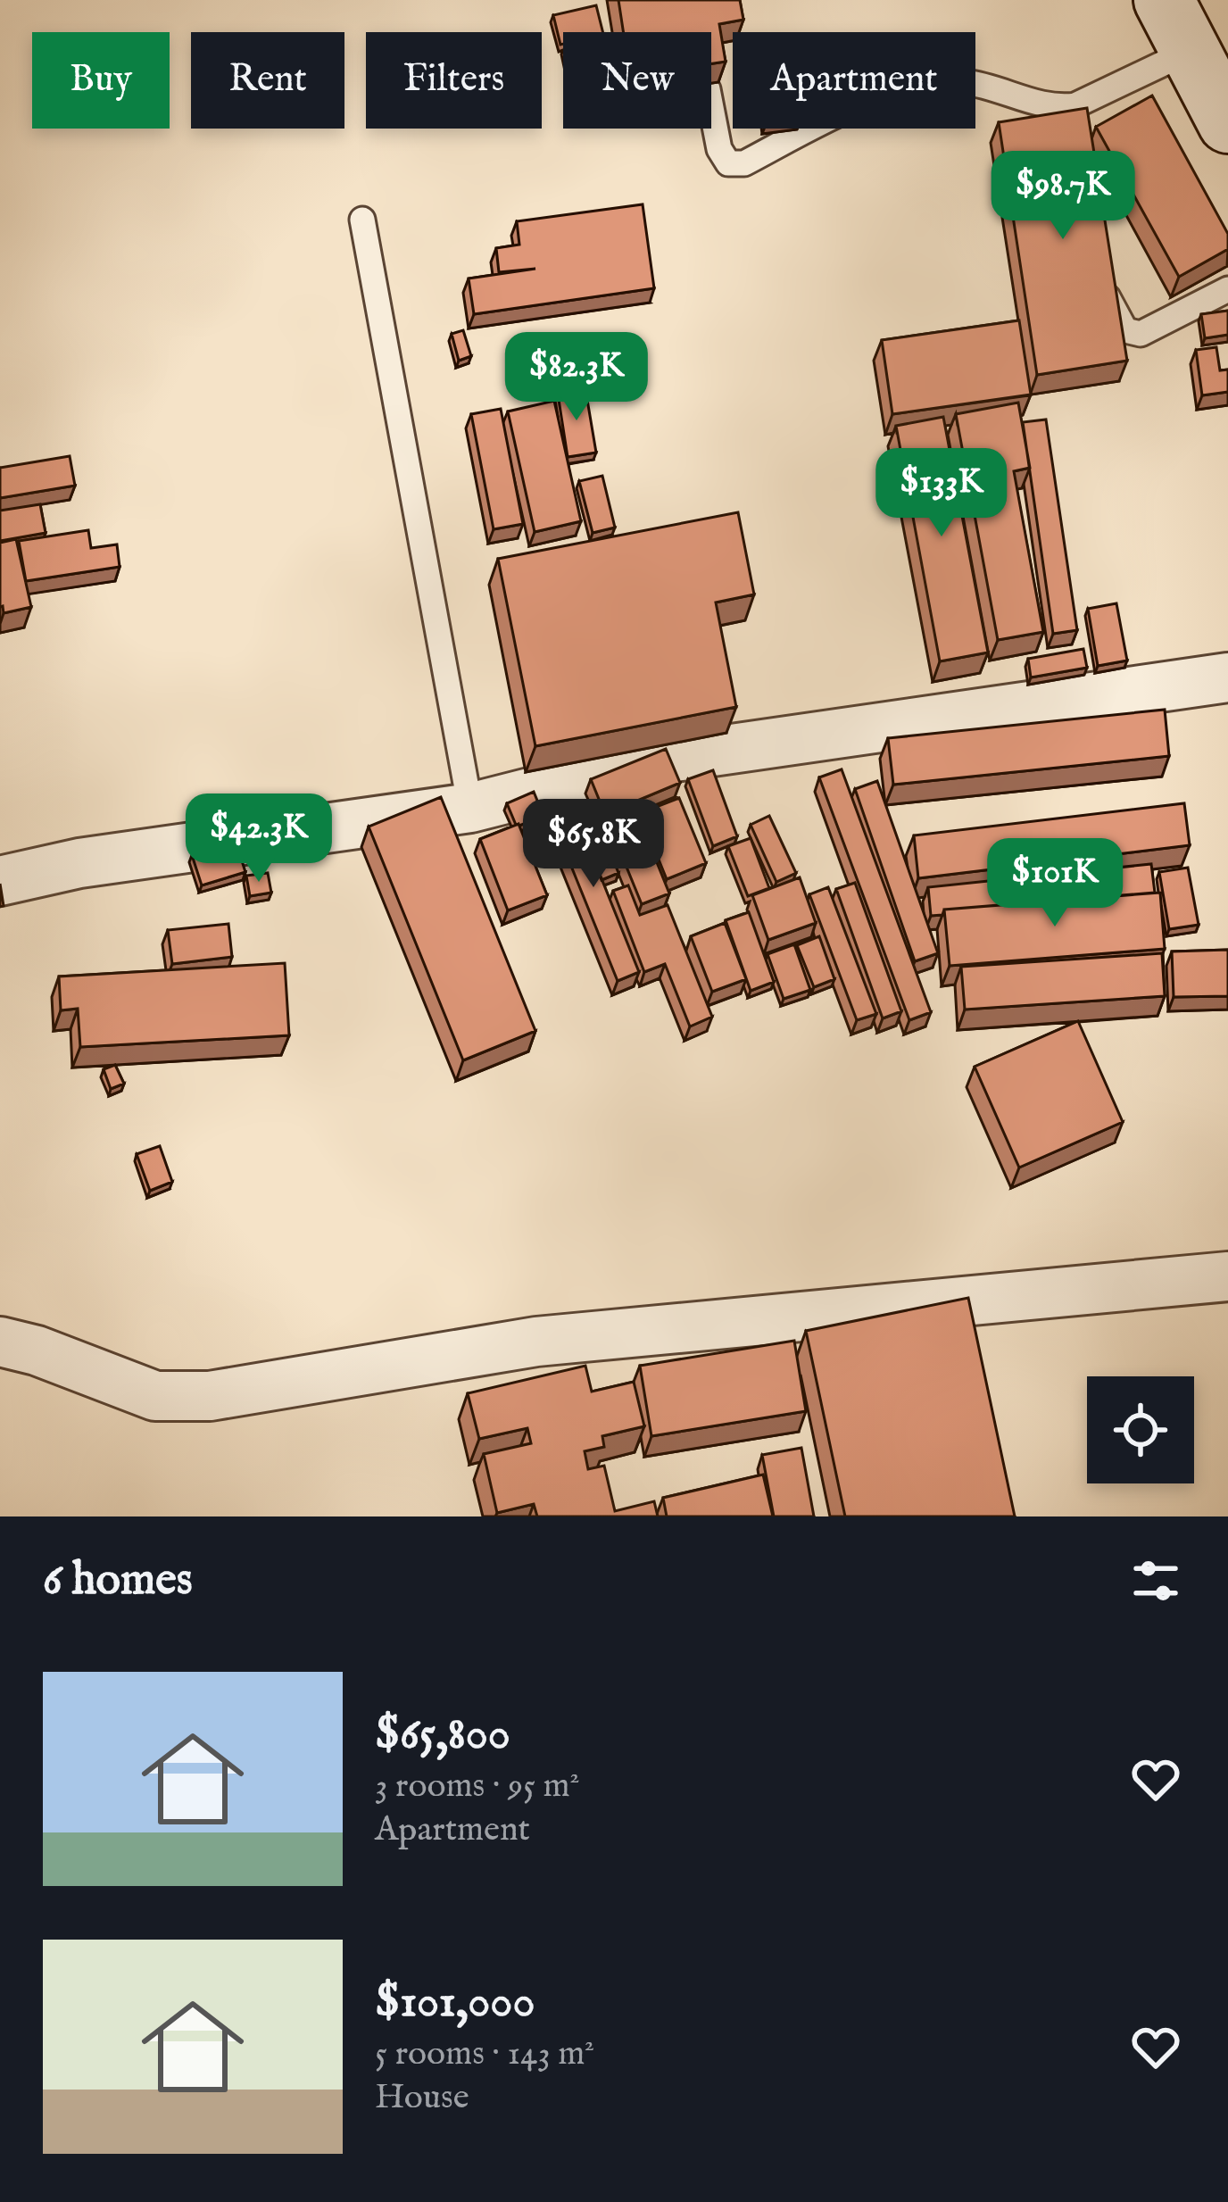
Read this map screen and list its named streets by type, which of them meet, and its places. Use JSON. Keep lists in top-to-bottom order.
{
  "page": {
    "chip": [
      "Buy",
      "Rent",
      "Filters",
      "New",
      "Apartment"
    ],
    "price": [
      "$98.7K",
      "$82.3K",
      "$133K",
      "$42.3K",
      "$65.8K",
      "$101K"
    ],
    "heading": "6 homes",
    "list": [
      {
        "name": "$65,800",
        "note": "3 rooms · 95 m² · Apartment"
      },
      {
        "name": "$101,000",
        "note": "5 rooms · 143 m² · House"
      }
    ]
  }
}
